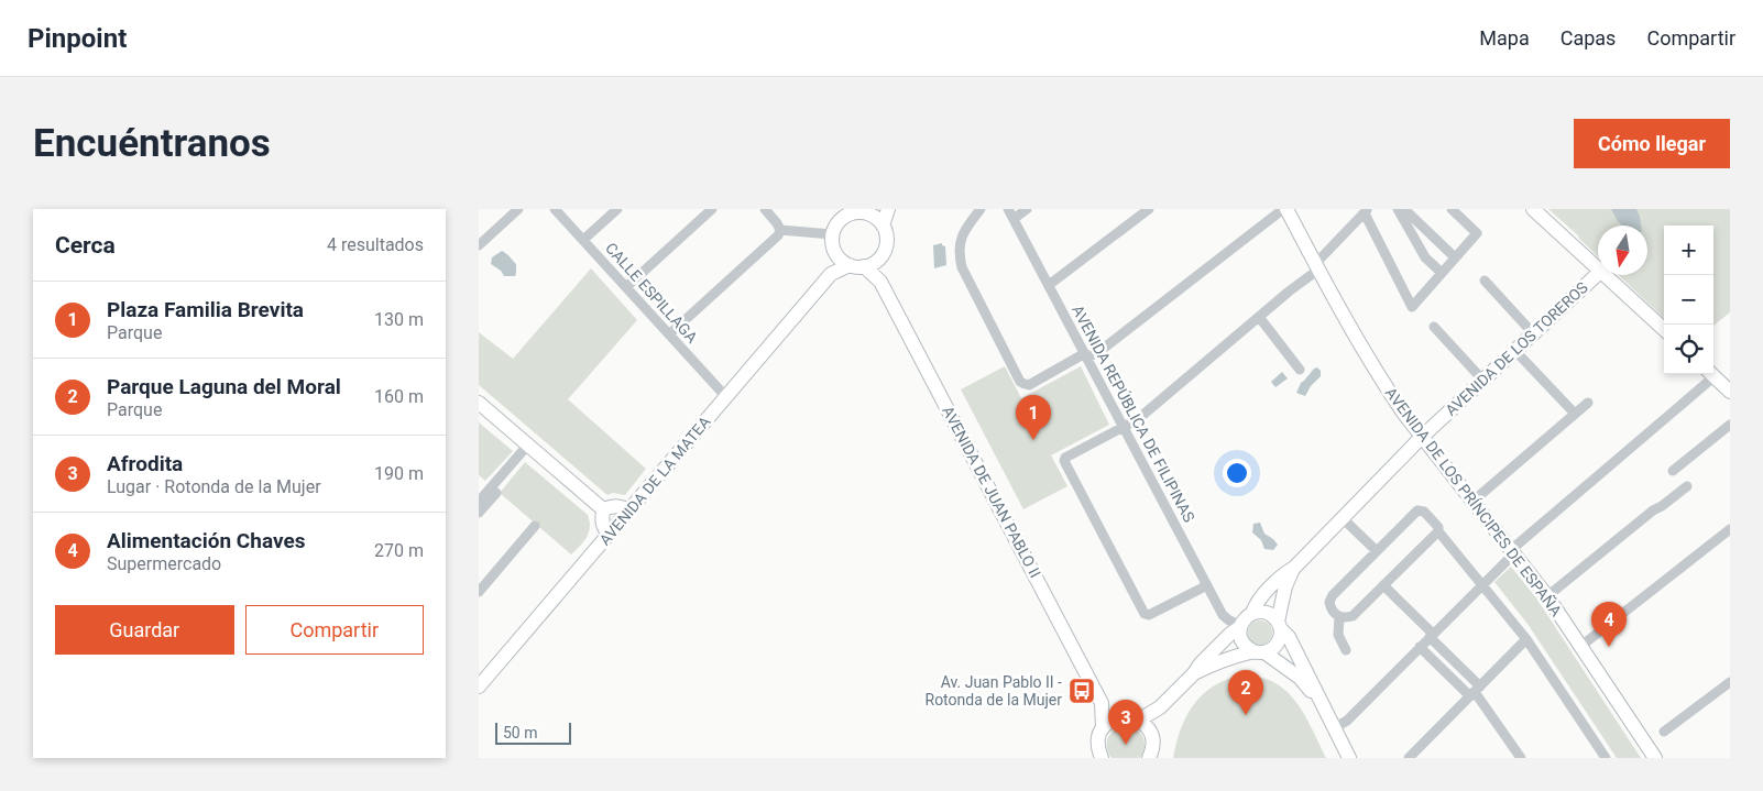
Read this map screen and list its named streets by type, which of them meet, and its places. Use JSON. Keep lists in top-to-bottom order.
{
  "streets": {
    "street": [
      "CALLE ESPILLAGA",
      "AVENIDA DE LOS TOREROS",
      "AVENIDA REPÚBLICA DE FILIPINAS",
      "AVENIDA DE LA MATEA",
      "AVENIDA DE JUAN PABLO II",
      "AVENIDA DE LOS PRÍNCIPES DE ESPAÑA"
    ]
  },
  "crossings": [
    ["CALLE ESPILLAGA", "AVENIDA DE LA MATEA"],
    ["AVENIDA DE LOS TOREROS", "AVENIDA REPÚBLICA DE FILIPINAS"],
    ["AVENIDA DE LOS TOREROS", "AVENIDA DE LOS PRÍNCIPES DE ESPAÑA"],
    ["AVENIDA DE LA MATEA", "AVENIDA DE JUAN PABLO II"]
  ],
  "places": {
    "bus stop": ["Av. Juan Pablo II - Rotonda de la Mujer"]
  },
  "scale_bar": "50 m",
  "north": "bottom",
  "page": {
    "header": "Pinpoint",
    "nav": ["Mapa", "Capas", "Compartir"],
    "buttons": [
      "Cómo llegar",
      ["Guardar", "Compartir"]
    ],
    "title": "Encuéntranos",
    "heading": ["Cerca", "4 resultados"],
    "map_buttons": ["+", "−"],
    "list": [
      {
        "mark": "1",
        "name": "Plaza Familia Brevita",
        "note": "Parque",
        "value": "130 m"
      },
      {
        "mark": "2",
        "name": "Parque Laguna del Moral",
        "note": "Parque",
        "value": "160 m"
      },
      {
        "mark": "3",
        "name": "Afrodita",
        "note": "Lugar · Rotonda de la Mujer",
        "value": "190 m"
      },
      {
        "mark": "4",
        "name": "Alimentación Chaves",
        "note": "Supermercado",
        "value": "270 m"
      }
    ],
    "pins": [
      "1",
      "4",
      "2",
      "3"
    ],
    "scale": "50 m"
  }
}
